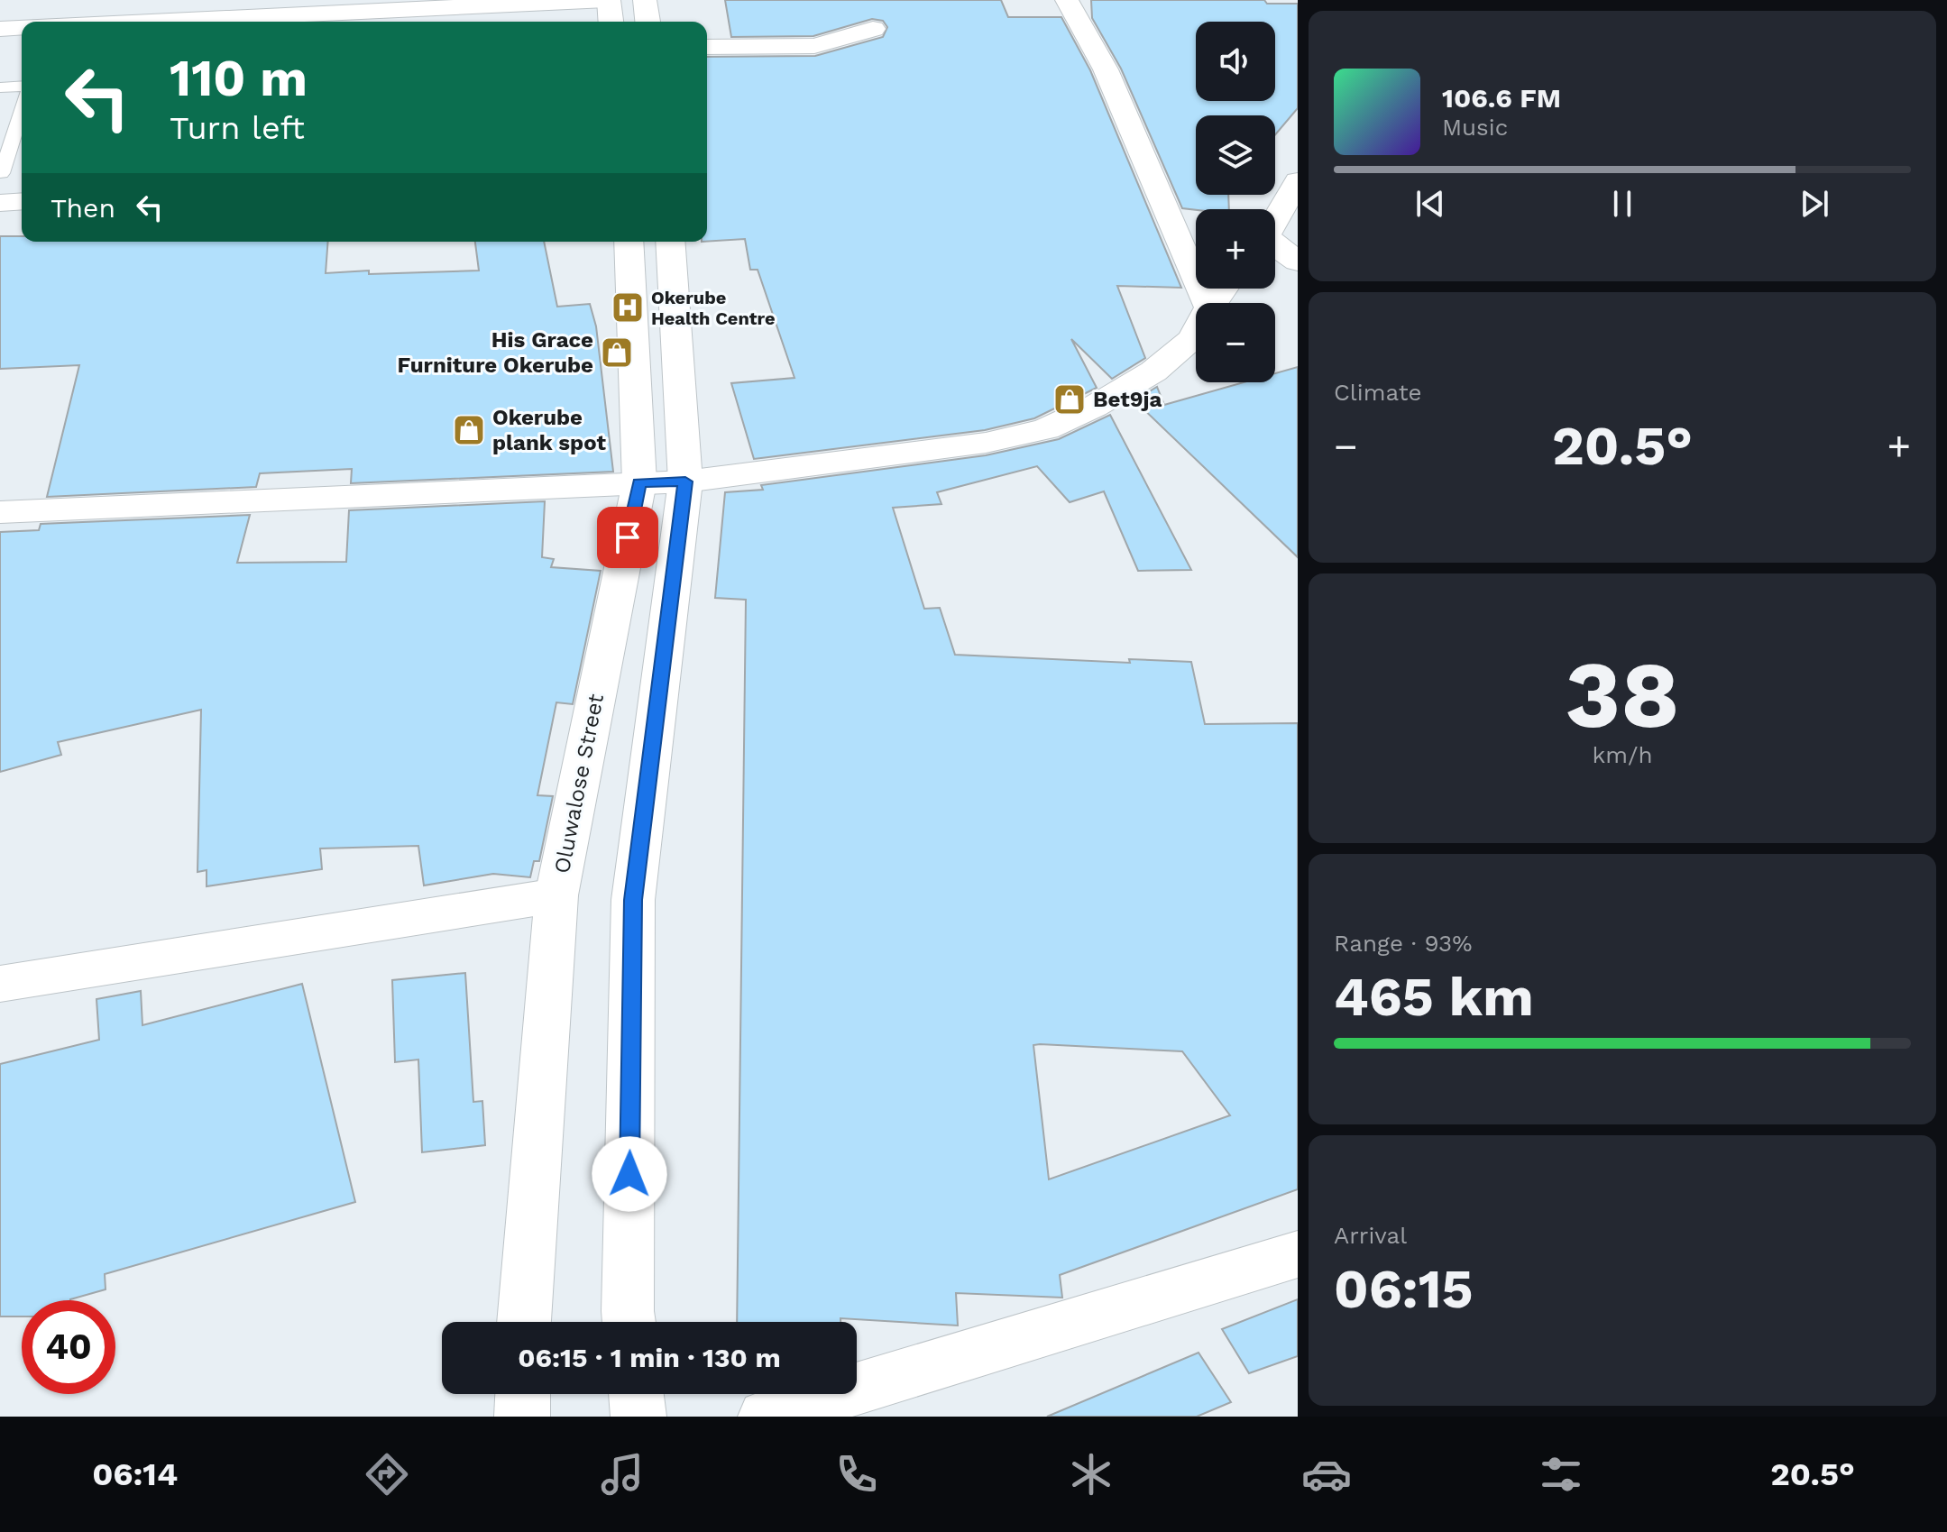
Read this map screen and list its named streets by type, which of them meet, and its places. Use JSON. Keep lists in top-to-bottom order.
{
  "streets": {
    "street": ["Oluwalose Street"]
  },
  "places": {
    "hospital": ["Okerube Health Centre"],
    "shop": ["His Grace Furniture Okerube", "Bet9ja", "Okerube plank spot"]
  },
  "page": {
    "map_buttons": ["+", "−"],
    "turn": ["110 m", "Turn left"],
    "song": ["106.6 FM", "Music"],
    "then": "Then",
    "tile": [
      "Climate",
      ["38", "km/h"],
      ["Range · 93%", "465 km"],
      ["Arrival", "06:15"]
    ],
    "heat": ["−", "20.5°", "+"],
    "limit": "40",
    "trip": "06:15 · 1 min · 130 m",
    "tabs": ["06:14", "20.5°"]
  }
}
